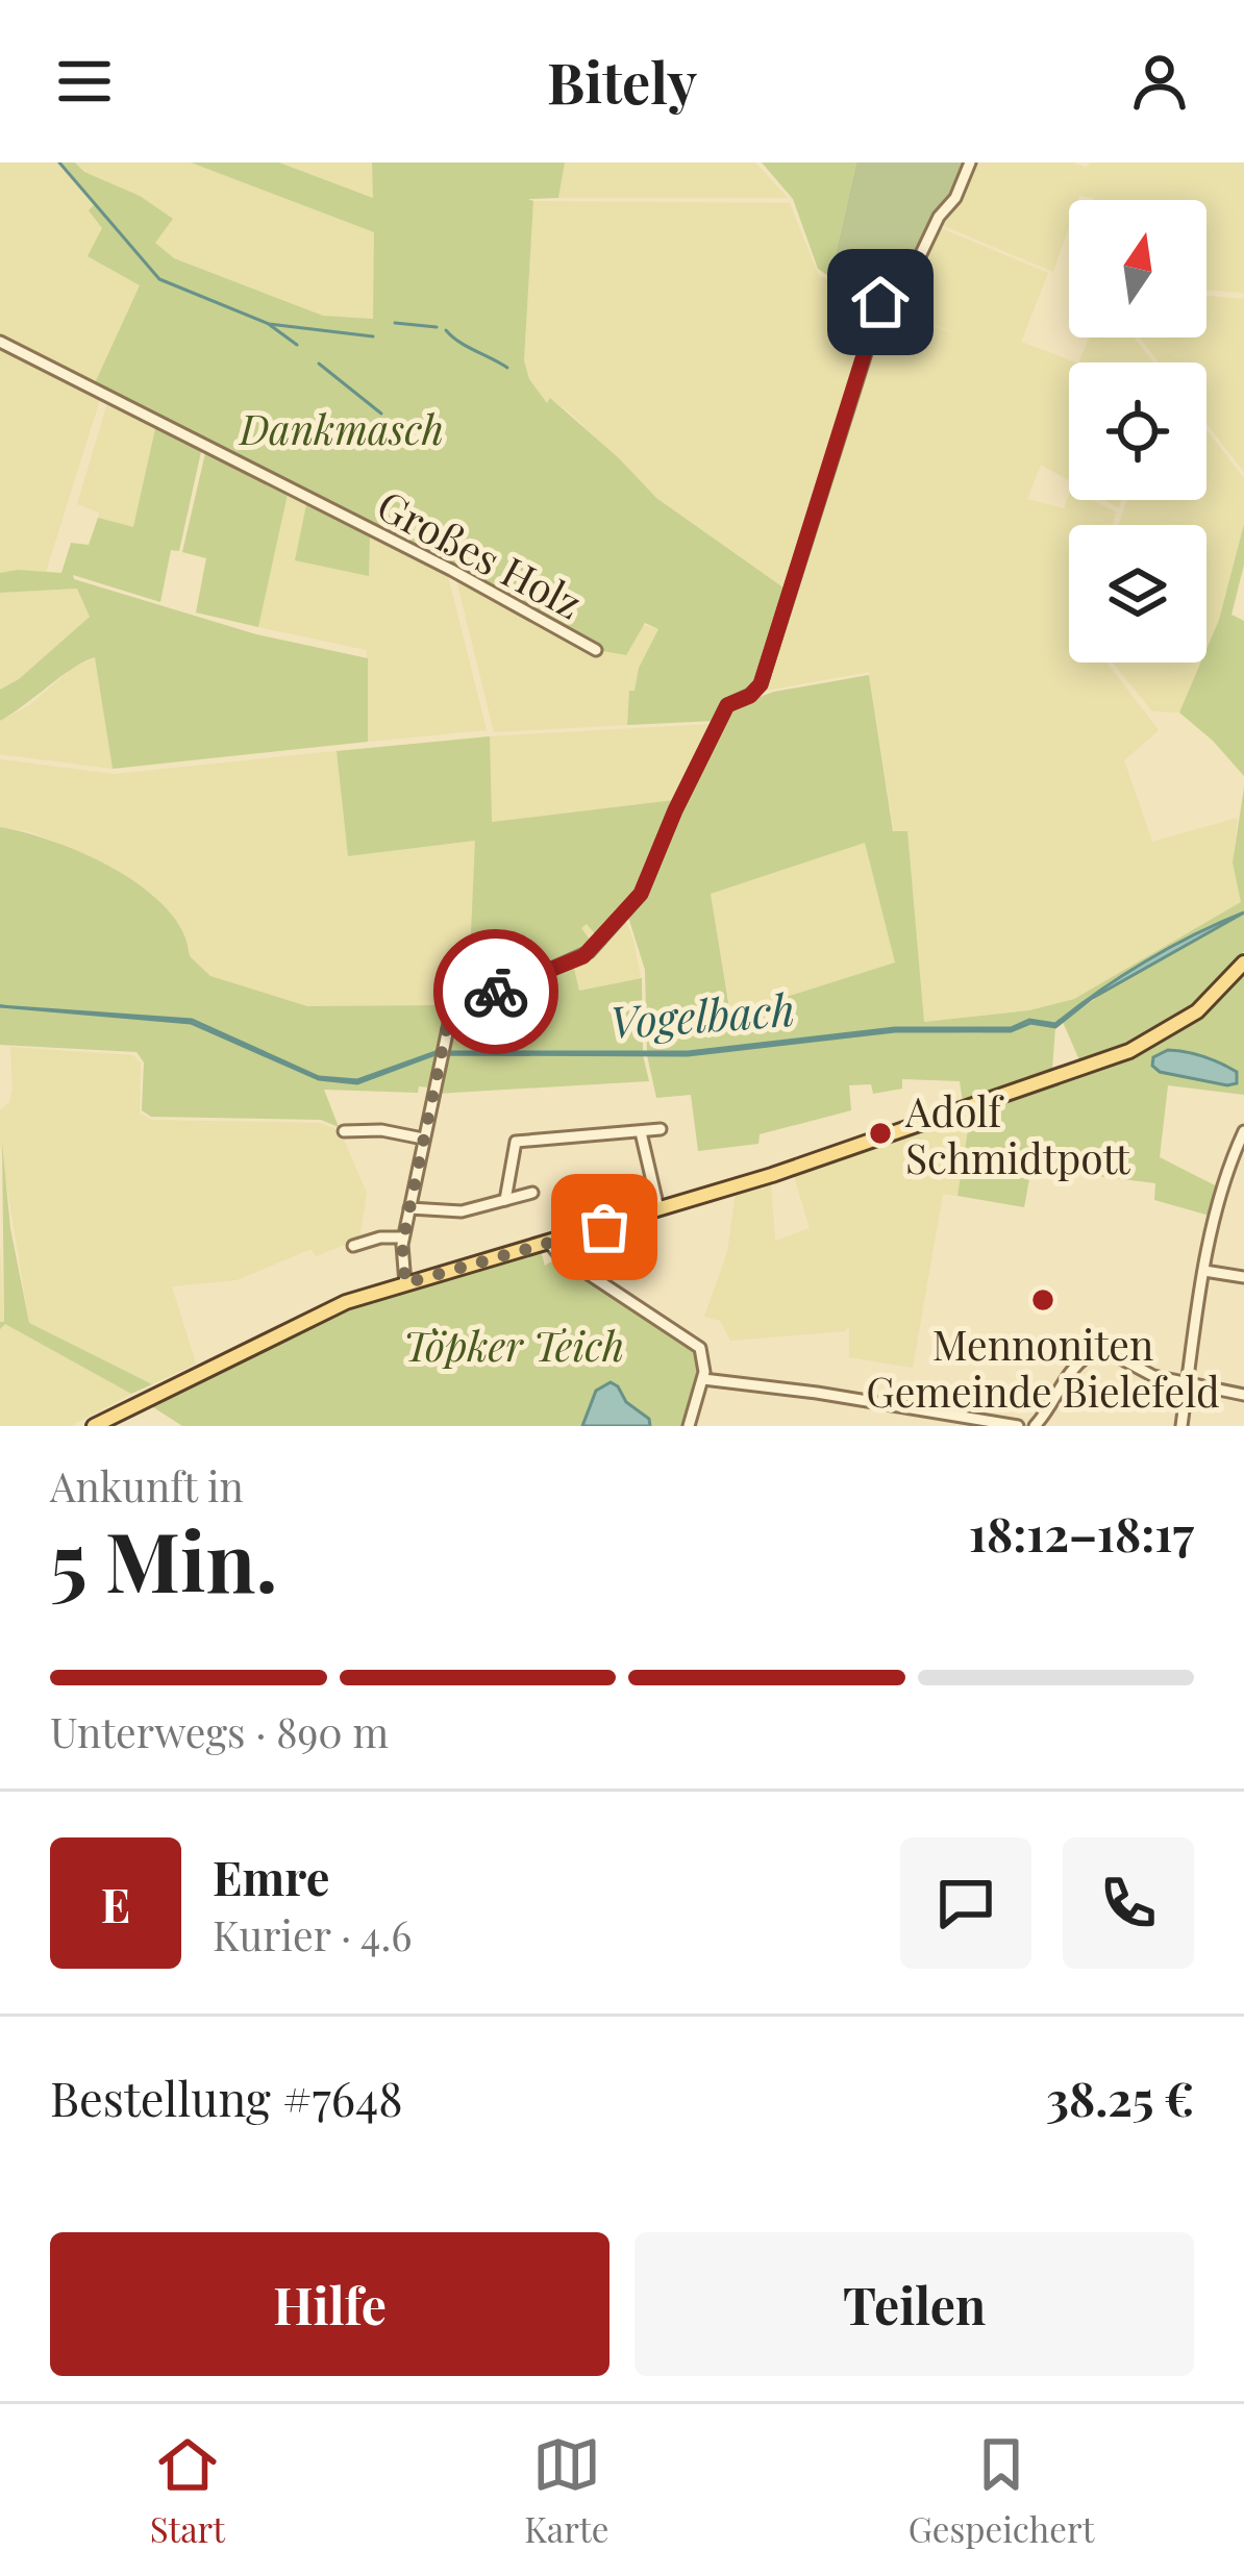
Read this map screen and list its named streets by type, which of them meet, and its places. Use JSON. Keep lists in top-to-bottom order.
{
  "streets": {
    "street": ["Großes Holz"]
  },
  "water": ["Vogelbach"],
  "parks": ["Dankmasch", "Töpker Teich"],
  "places": ["Adolf Schmidtpott", "Mennoniten Gemeinde Bielefeld"],
  "north": "top",
  "page": {
    "header": "Bitely",
    "heading": ["5 Min.", "Ankunft in", "18:12–18:17"],
    "panel": [
      "Emre",
      "Kurier · 4.6",
      "Bestellung #7648",
      "38.25 €"
    ],
    "bar": "Unterwegs · 890 m",
    "round": "E",
    "buttons": ["Hilfe", "Teilen"],
    "tabs": ["Start", "Karte", "Gespeichert"]
  }
}
